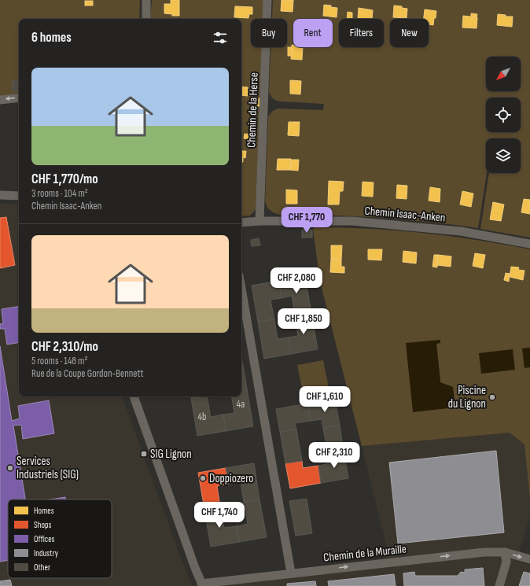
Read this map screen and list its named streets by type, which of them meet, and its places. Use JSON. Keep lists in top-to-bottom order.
{
  "streets": {
    "street": ["Chemin de la Herse", "Chemin Isaac-Anken", "Chemin de la Muraille"]
  },
  "crossings": [
    ["Chemin de la Herse", "Chemin Isaac-Anken"]
  ],
  "one_way": ["Chemin de la Muraille"],
  "places": {
    "other": ["Piscine du Lignon", "Services Industriels (SIG)", "Doppiozero"],
    "transit": ["SIG Lignon"]
  },
  "house_numbers": ["4a", "4b"],
  "legend": [
    "Homes",
    "Shops",
    "Offices",
    "Industry",
    "Other"
  ],
  "north": "bottom left",
  "page": {
    "chip": [
      "Buy",
      "Rent",
      "Filters",
      "New"
    ],
    "heading": "6 homes",
    "list": [
      {
        "name": "CHF 1,770/mo",
        "note": "3 rooms · 104 m² · Chemin Isaac-Anken"
      },
      {
        "name": "CHF 2,310/mo",
        "note": "5 rooms · 148 m² · Rue de la Coupe Gordon-Bennett"
      }
    ],
    "price": [
      "CHF 1,770",
      "CHF 2,080",
      "CHF 1,850",
      "CHF 1,610",
      "CHF 2,310",
      "CHF 1,740"
    ]
  }
}
